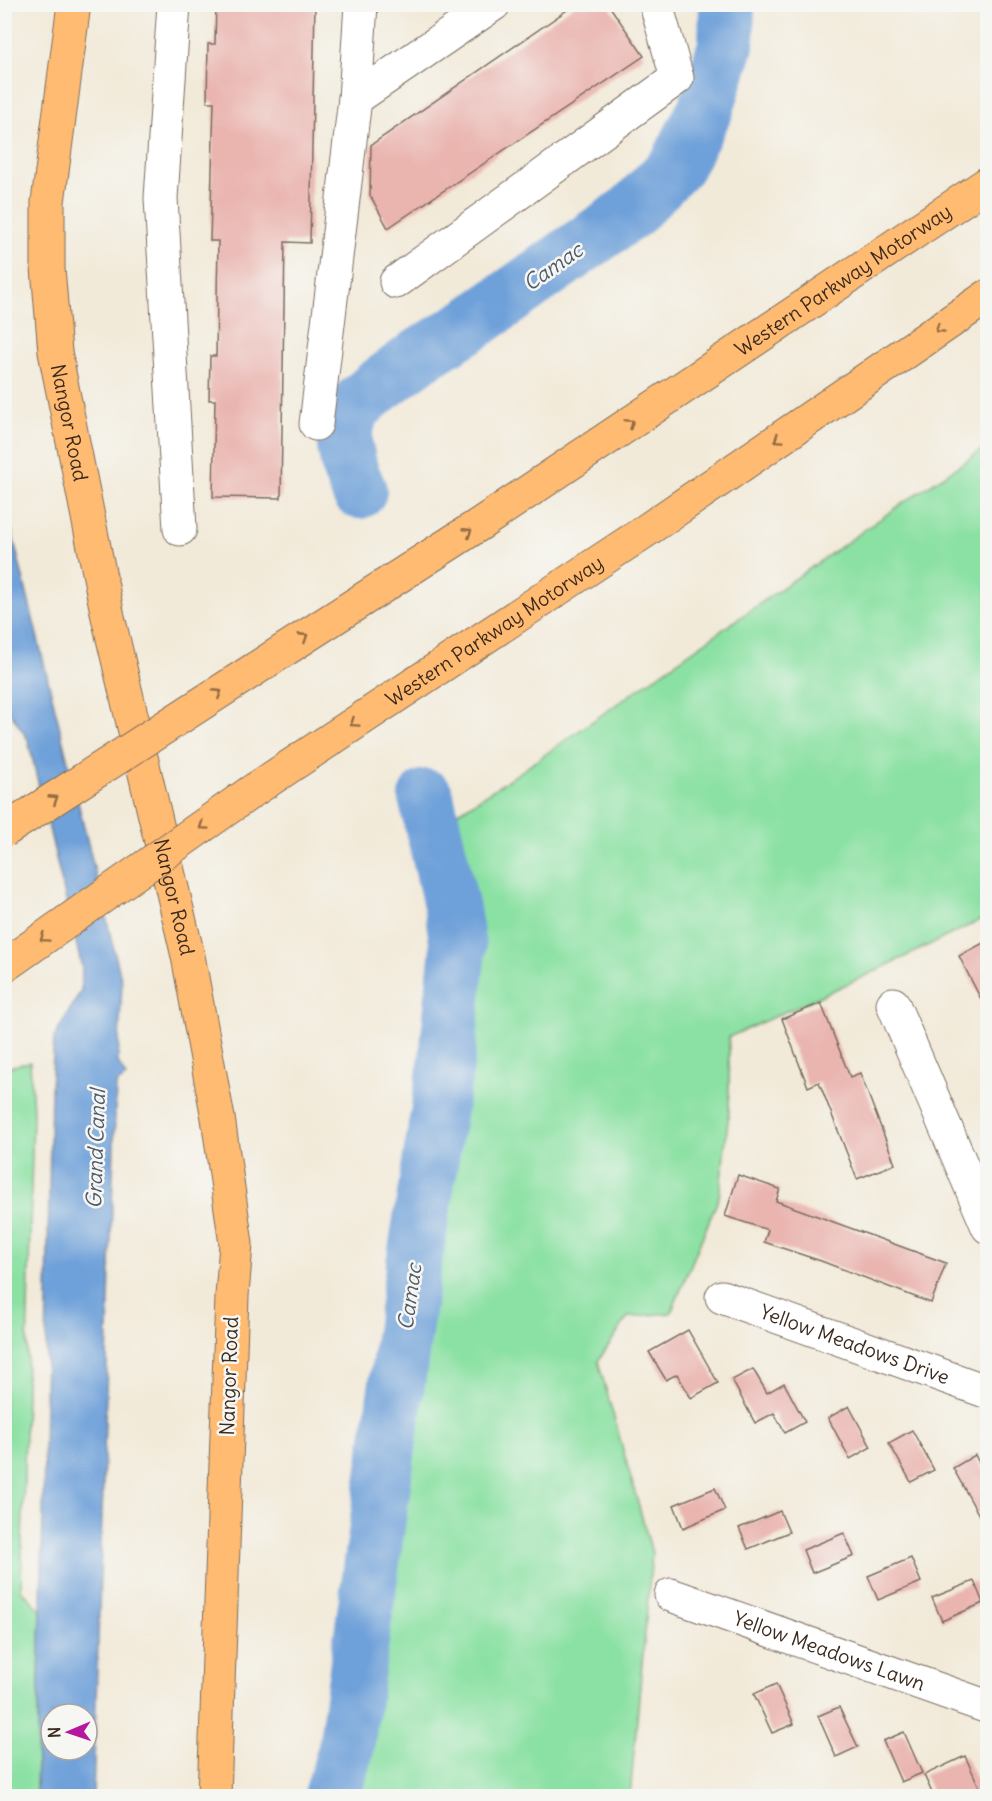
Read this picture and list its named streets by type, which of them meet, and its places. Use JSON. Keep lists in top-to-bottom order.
{
  "streets": {
    "main road": ["Western Parkway Motorway", "Nangor Road"],
    "street": ["Yellow Meadows Drive", "Yellow Meadows Lawn"]
  },
  "water": ["Camac", "Grand Canal"],
  "north": "left"
}
